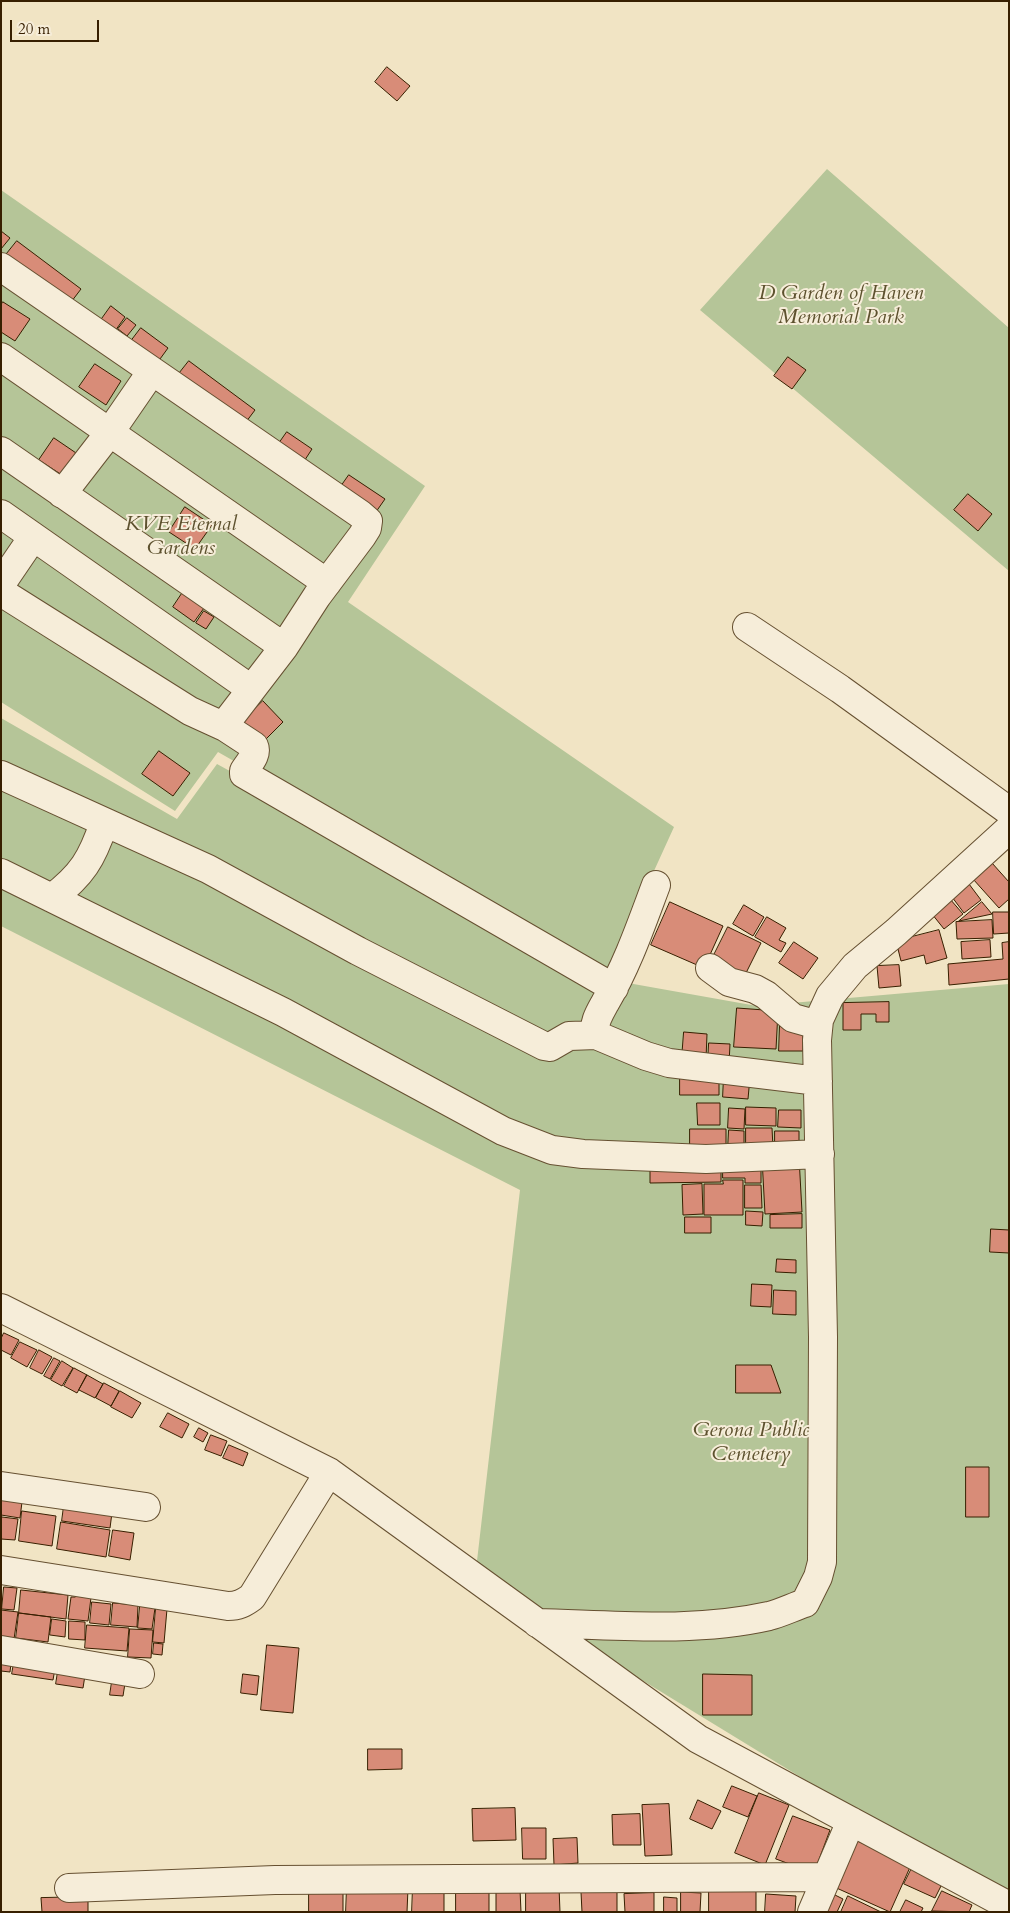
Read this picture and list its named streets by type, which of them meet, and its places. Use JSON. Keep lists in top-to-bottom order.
{
  "parks": ["D Garden of Haven Memorial Park", "KVE Eternal Gardens", "Gerona Public Cemetery"],
  "scale_bar": "20 m"
}
